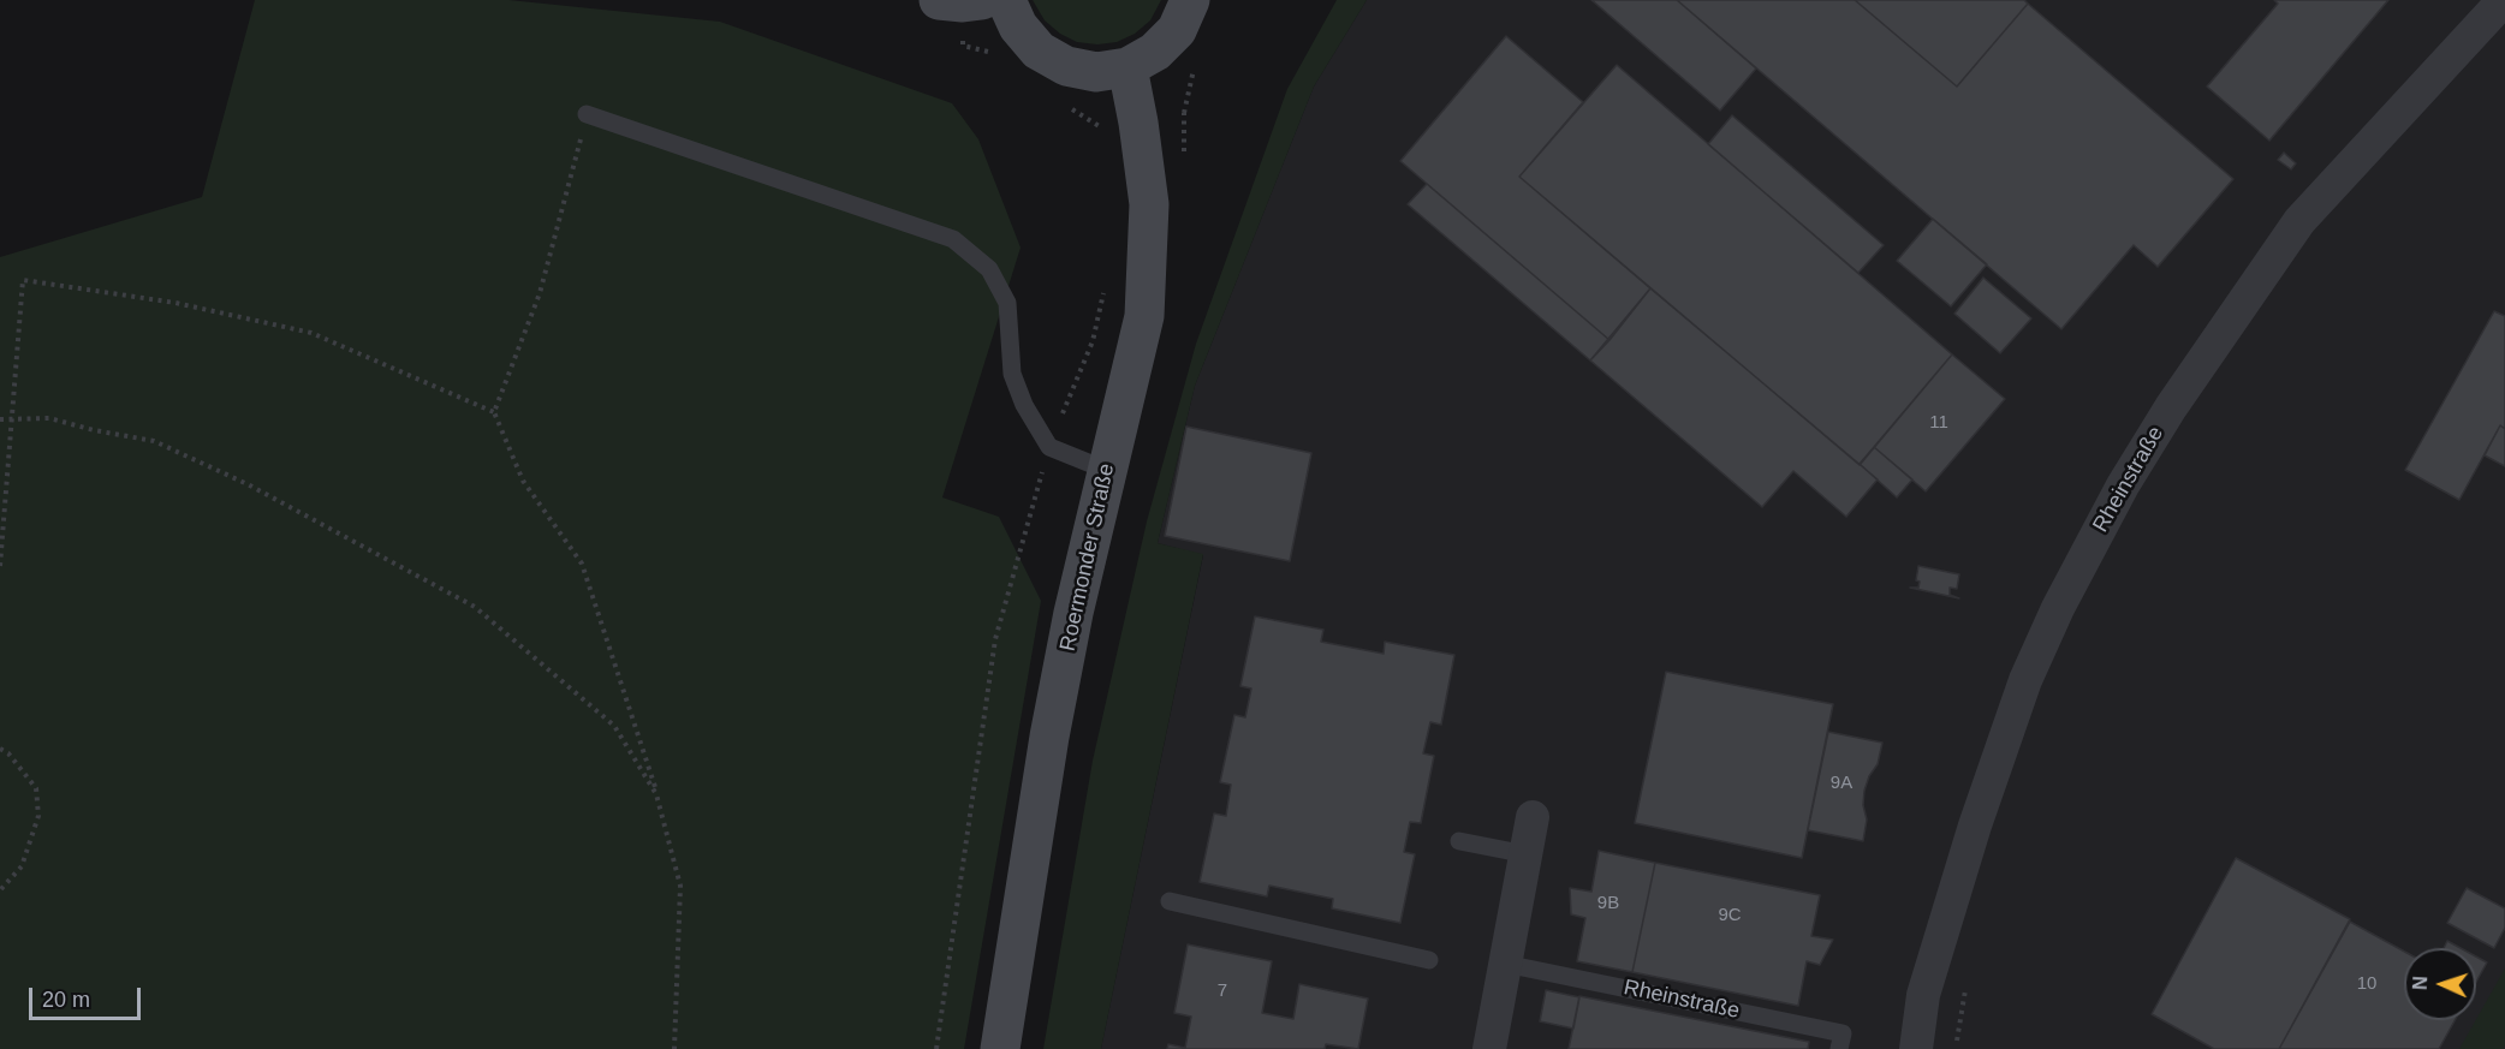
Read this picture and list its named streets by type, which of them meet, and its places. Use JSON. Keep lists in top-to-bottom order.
{
  "streets": {
    "main road": ["Roermonder Straße"],
    "street": ["Rheinstraße"]
  },
  "house_numbers": [
    "11",
    "9A",
    "9B",
    "9C",
    "10",
    "7"
  ],
  "scale_bar": "20 m",
  "north": "left"
}
